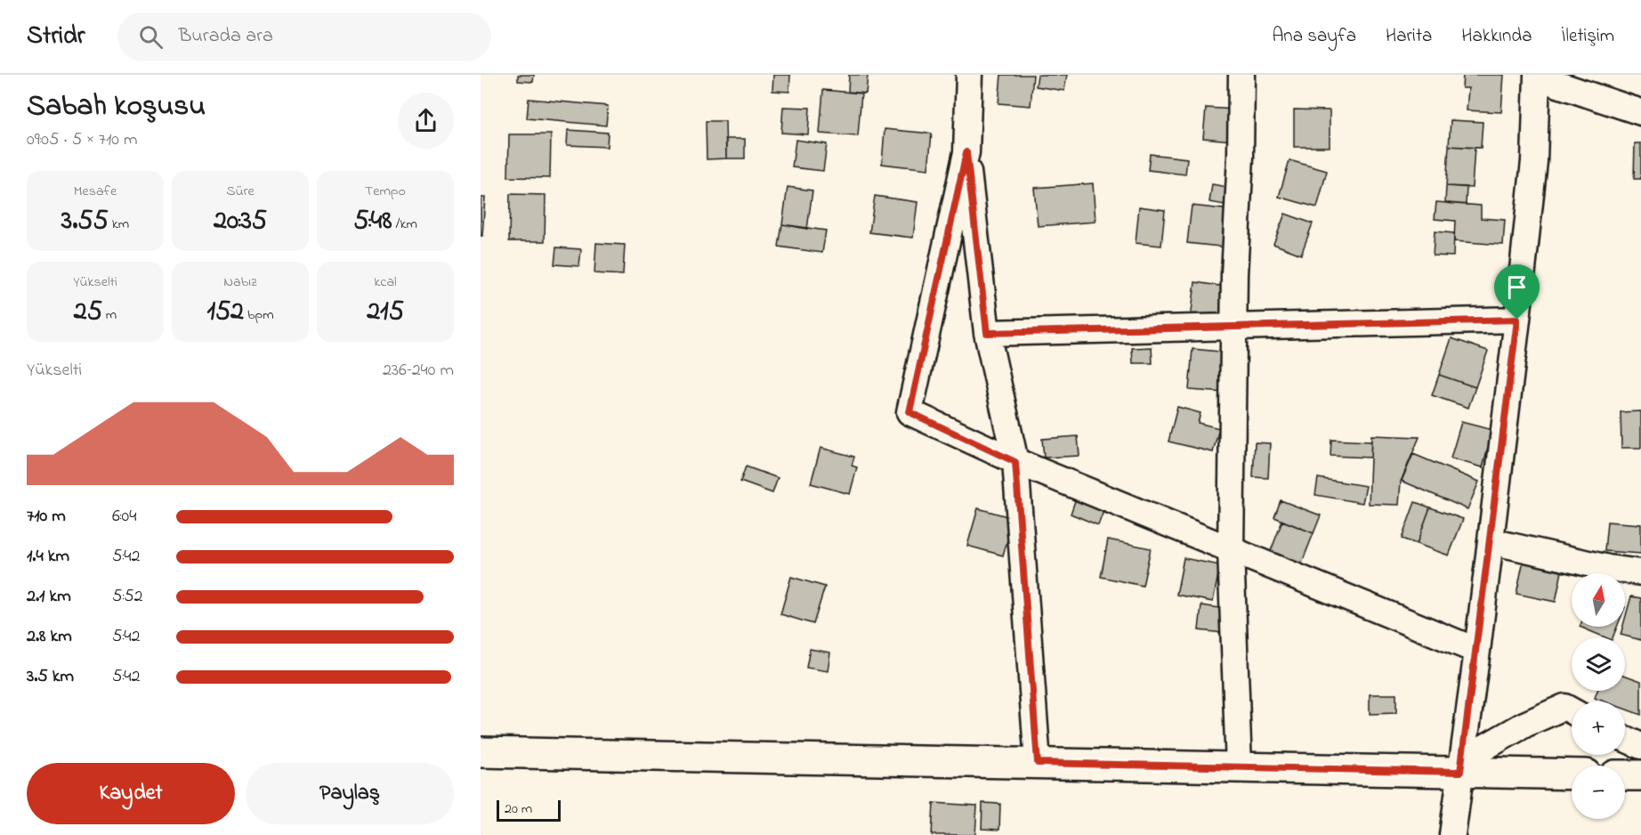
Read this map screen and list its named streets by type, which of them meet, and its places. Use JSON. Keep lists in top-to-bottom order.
{
  "scale_bar": "20 m",
  "north": "top",
  "page": {
    "header": "Stridr",
    "search": "Burada ara",
    "nav": [
      "Ana sayfa",
      "Harita",
      "Hakkında",
      "İletişim"
    ],
    "heading": ["Sabah koşusu", "09:05 · 5 × 710 m"],
    "stats": [
      ["Mesafe", "3.55 km"],
      ["Süre", "20:35"],
      ["Tempo", "5:48 /km"],
      ["Yükselti", "25 m"],
      ["Nabız", "152 bpm"],
      ["kcal", "215"]
    ],
    "chart": ["Yükselti", "236–240 m"],
    "list": [
      {
        "name": "710 m",
        "note": "6:04"
      },
      {
        "name": "1.4 km",
        "note": "5:42"
      },
      {
        "name": "2.1 km",
        "note": "5:52"
      },
      {
        "name": "2.8 km",
        "note": "5:42"
      },
      {
        "name": "3.5 km",
        "note": "5:42"
      }
    ],
    "map_buttons": ["+", "−"],
    "buttons": ["Kaydet", "Paylaş"],
    "scale": "20 m"
  }
}
